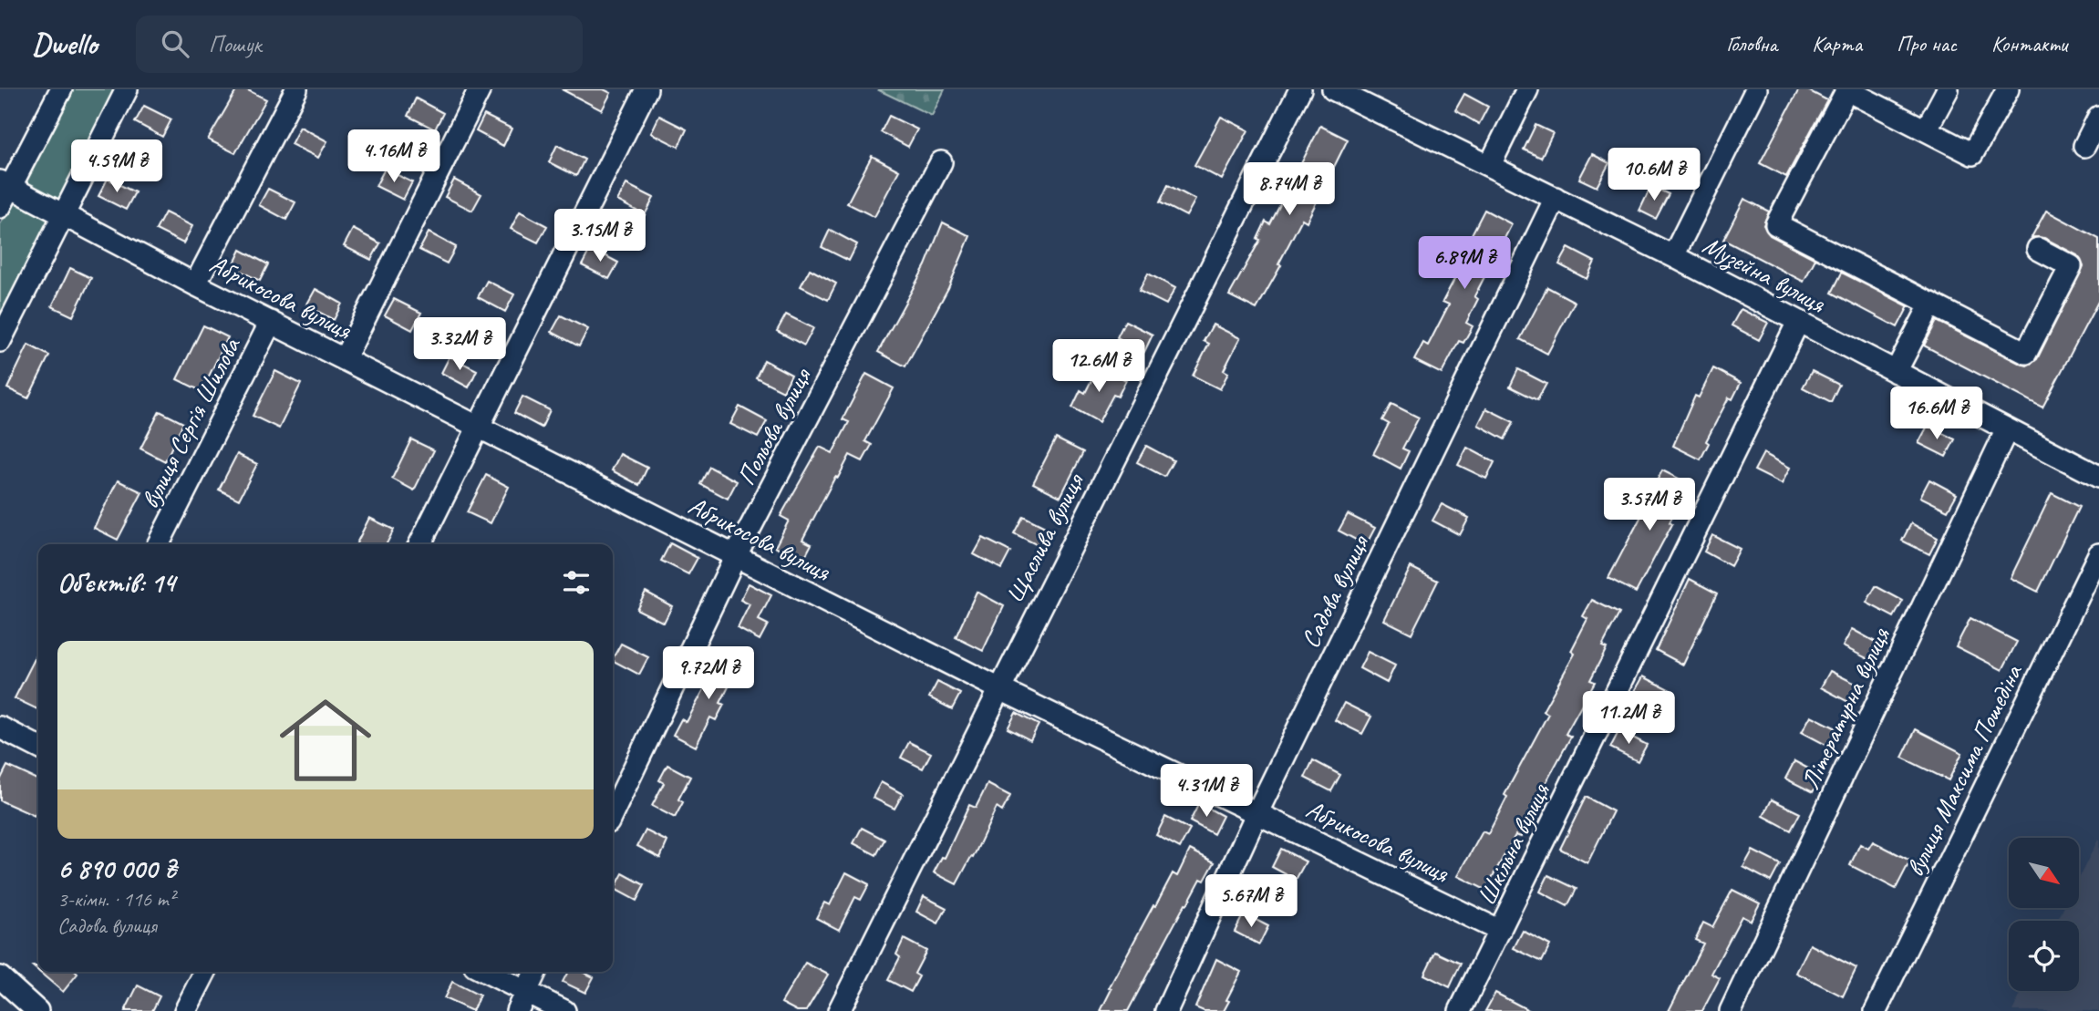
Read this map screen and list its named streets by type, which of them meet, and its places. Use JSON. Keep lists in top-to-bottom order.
{
  "streets": {
    "street": [
      "Музейна вулиця",
      "Абрикосова вулиця",
      "вулиця Сергія Шилова",
      "Польова вулиця",
      "Щаслива вулиця",
      "Садова вулиця",
      "Літературна вулиця",
      "вулиця Максима Пошедіна",
      "Шкільна вулиця"
    ]
  },
  "crossings": [
    ["Музейна вулиця", "Садова вулиця"],
    ["Музейна вулиця", "Літературна вулиця"],
    ["Музейна вулиця", "Шкільна вулиця"],
    ["Абрикосова вулиця", "вулиця Сергія Шилова"],
    ["Абрикосова вулиця", "Польова вулиця"],
    ["Абрикосова вулиця", "Щаслива вулиця"],
    ["Абрикосова вулиця", "Садова вулиця"],
    ["Абрикосова вулиця", "Шкільна вулиця"]
  ],
  "north": "bottom right",
  "page": {
    "header": "Dwello",
    "search": "Пошук",
    "nav": [
      "Головна",
      "Карта",
      "Про нас",
      "Контакти"
    ],
    "price": [
      "4.16M ₴",
      "4.59M ₴",
      "10.6M ₴",
      "8.74M ₴",
      "3.15M ₴",
      "6.89M ₴",
      "3.32M ₴",
      "12.6M ₴",
      "16.6M ₴",
      "3.57M ₴",
      "9.72M ₴",
      "11.2M ₴",
      "4.31M ₴",
      "5.67M ₴"
    ],
    "heading": "Об’єктів: 14",
    "list": [
      {
        "name": "6 890 000 ₴",
        "note": "3-кімн. · 116 m² · Садова вулиця"
      }
    ]
  }
}
